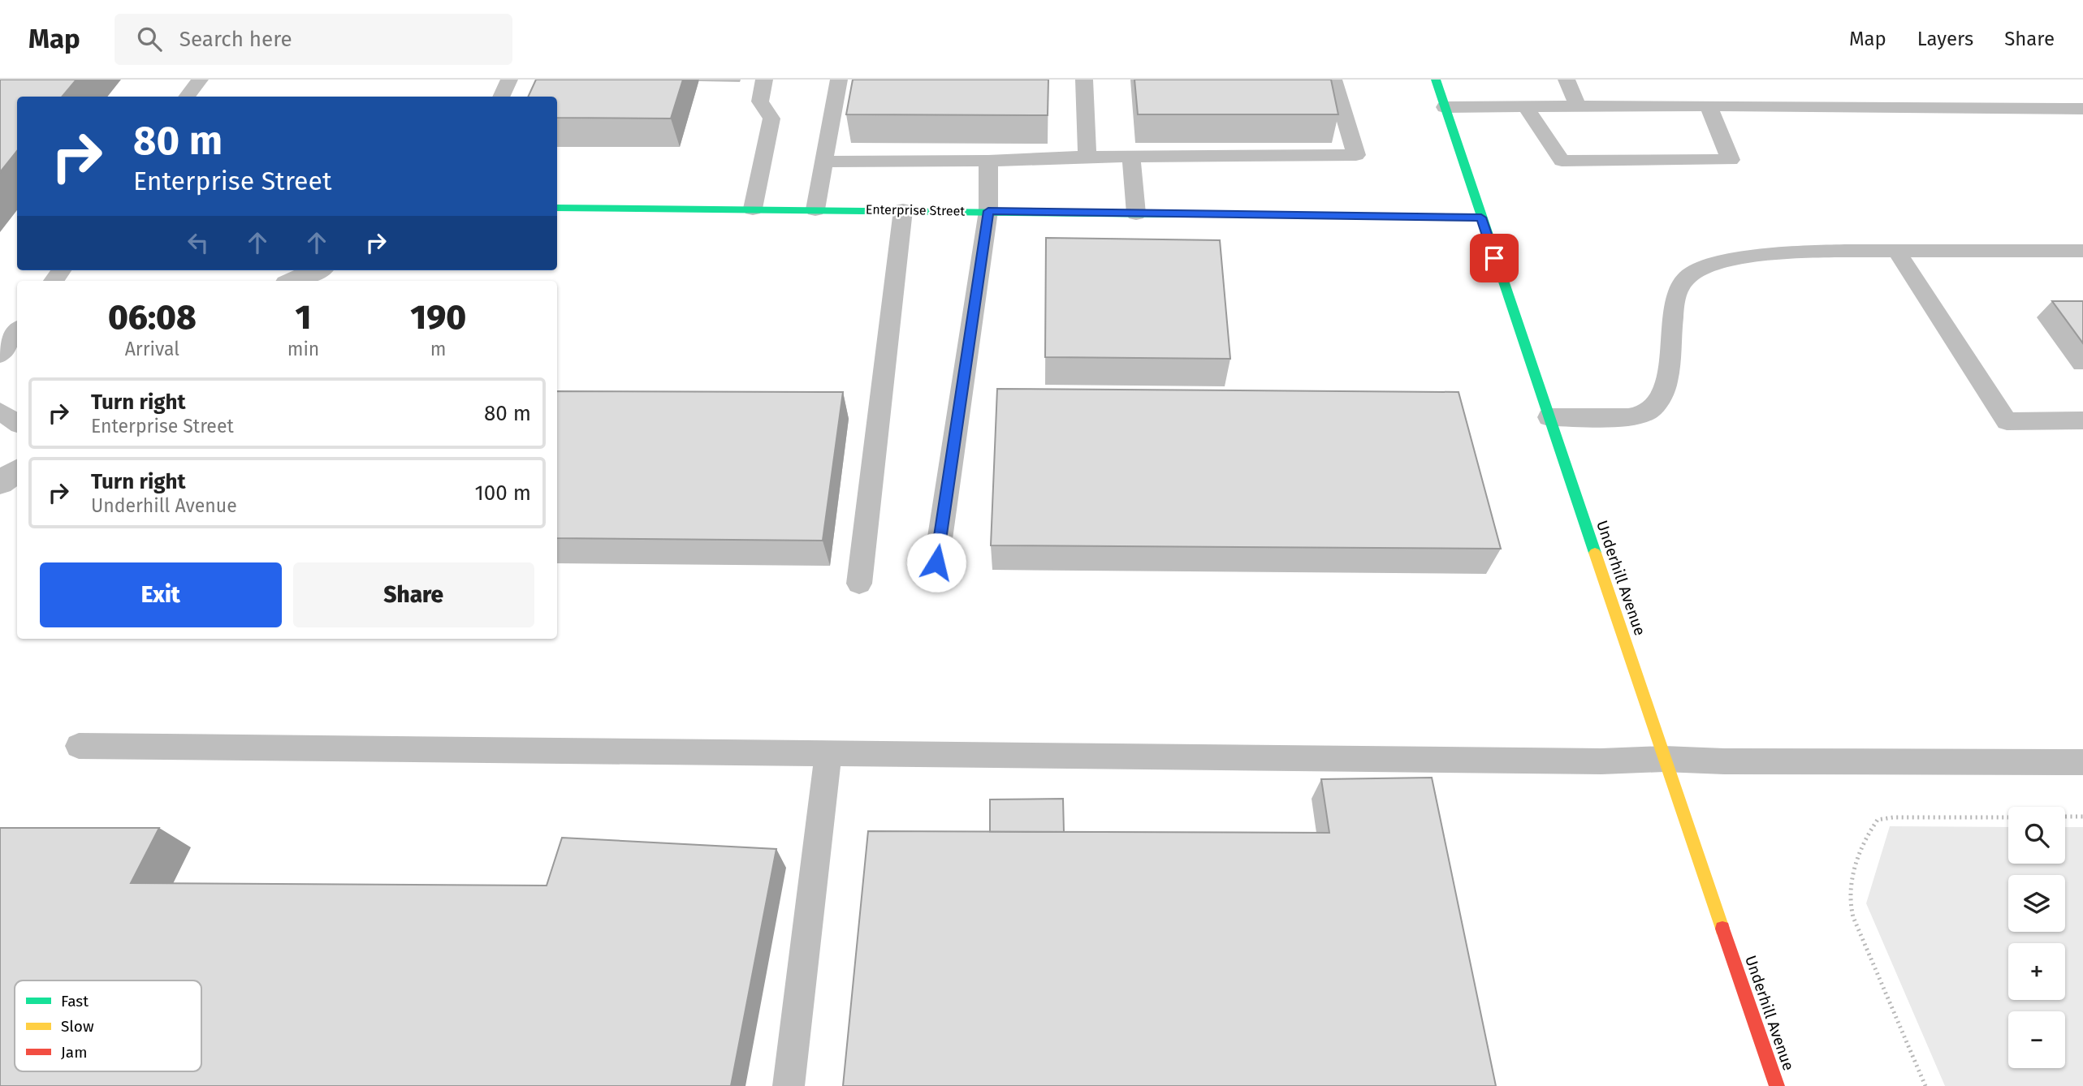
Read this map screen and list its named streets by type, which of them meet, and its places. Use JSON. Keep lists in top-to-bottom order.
{
  "streets": {
    "street": ["Enterprise Street", "Underhill Avenue"]
  },
  "crossings": [
    ["Enterprise Street", "Underhill Avenue"]
  ],
  "legend": ["Fast", "Slow", "Jam"],
  "page": {
    "header": "Map",
    "search": "Search here",
    "nav": ["Map", "Layers", "Share"],
    "turn": ["80 m", "Enterprise Street"],
    "eta": [
      "06:08",
      "Arrival",
      "1",
      "min",
      "190",
      "m"
    ],
    "list": [
      {
        "name": "Turn right",
        "note": "Enterprise Street",
        "value": "80 m"
      },
      {
        "name": "Turn right",
        "note": "Underhill Avenue",
        "value": "100 m"
      }
    ],
    "buttons": ["Exit", "Share"],
    "map_buttons": ["+", "−"]
  }
}
